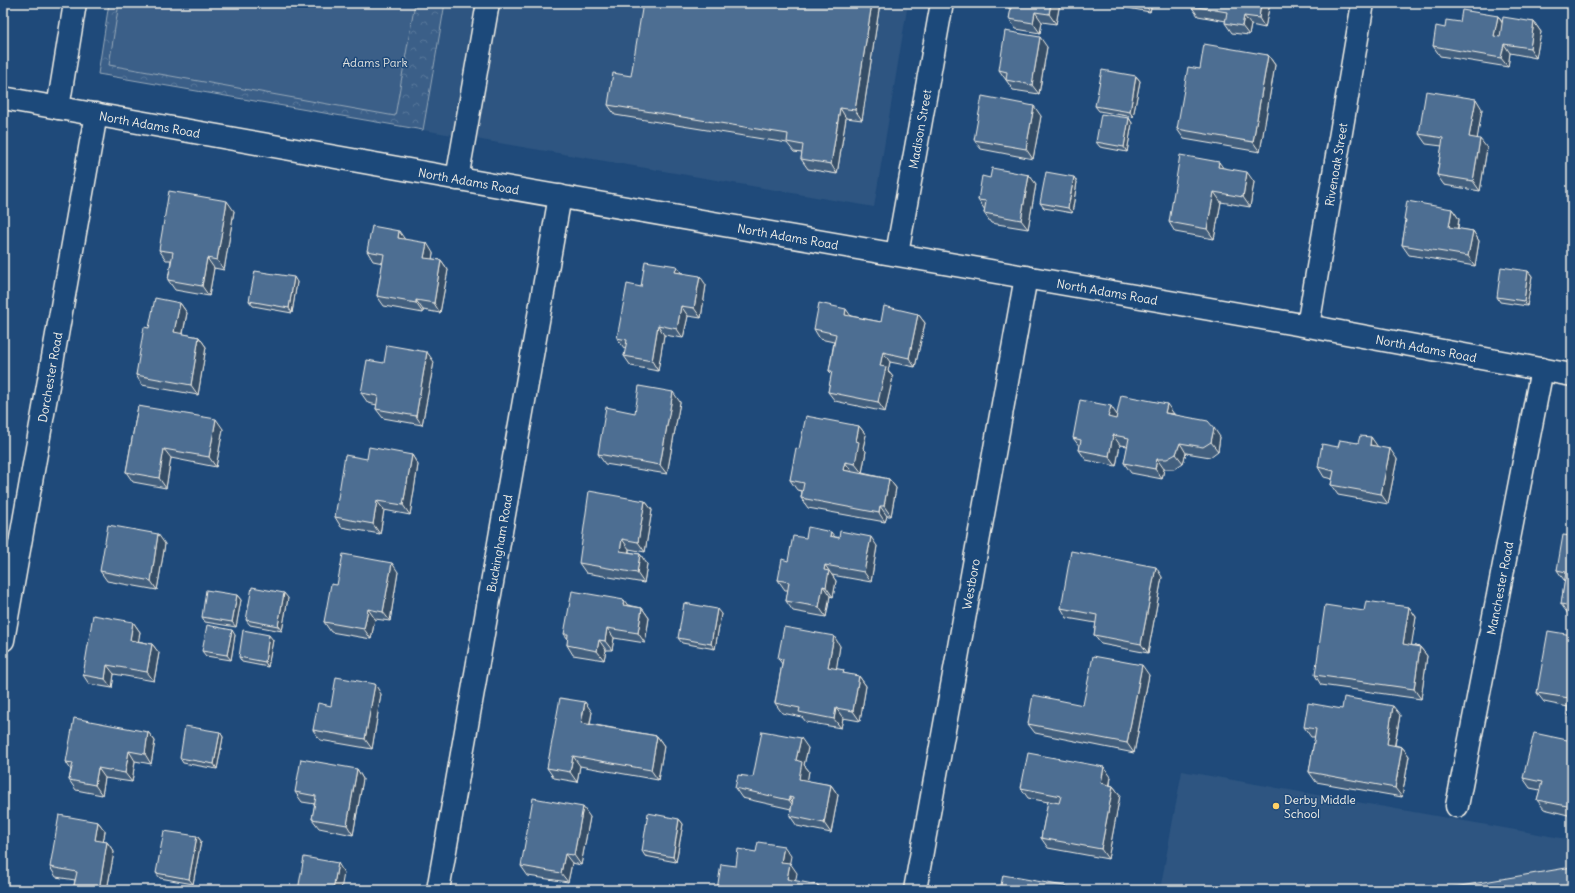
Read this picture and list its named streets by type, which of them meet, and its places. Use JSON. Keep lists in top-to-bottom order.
{
  "streets": {
    "street": [
      "North Adams Road",
      "Madison Street",
      "Rivenoak Street",
      "Dorchester Road",
      "Buckingham Road",
      "Westboro",
      "Manchester Road"
    ]
  },
  "crossings": [
    ["North Adams Road", "Madison Street"],
    ["North Adams Road", "Rivenoak Street"],
    ["North Adams Road", "Dorchester Road"],
    ["North Adams Road", "Buckingham Road"],
    ["North Adams Road", "Westboro"],
    ["North Adams Road", "Manchester Road"]
  ],
  "parks": ["Adams Park"],
  "places": ["Derby Middle School"]
}
